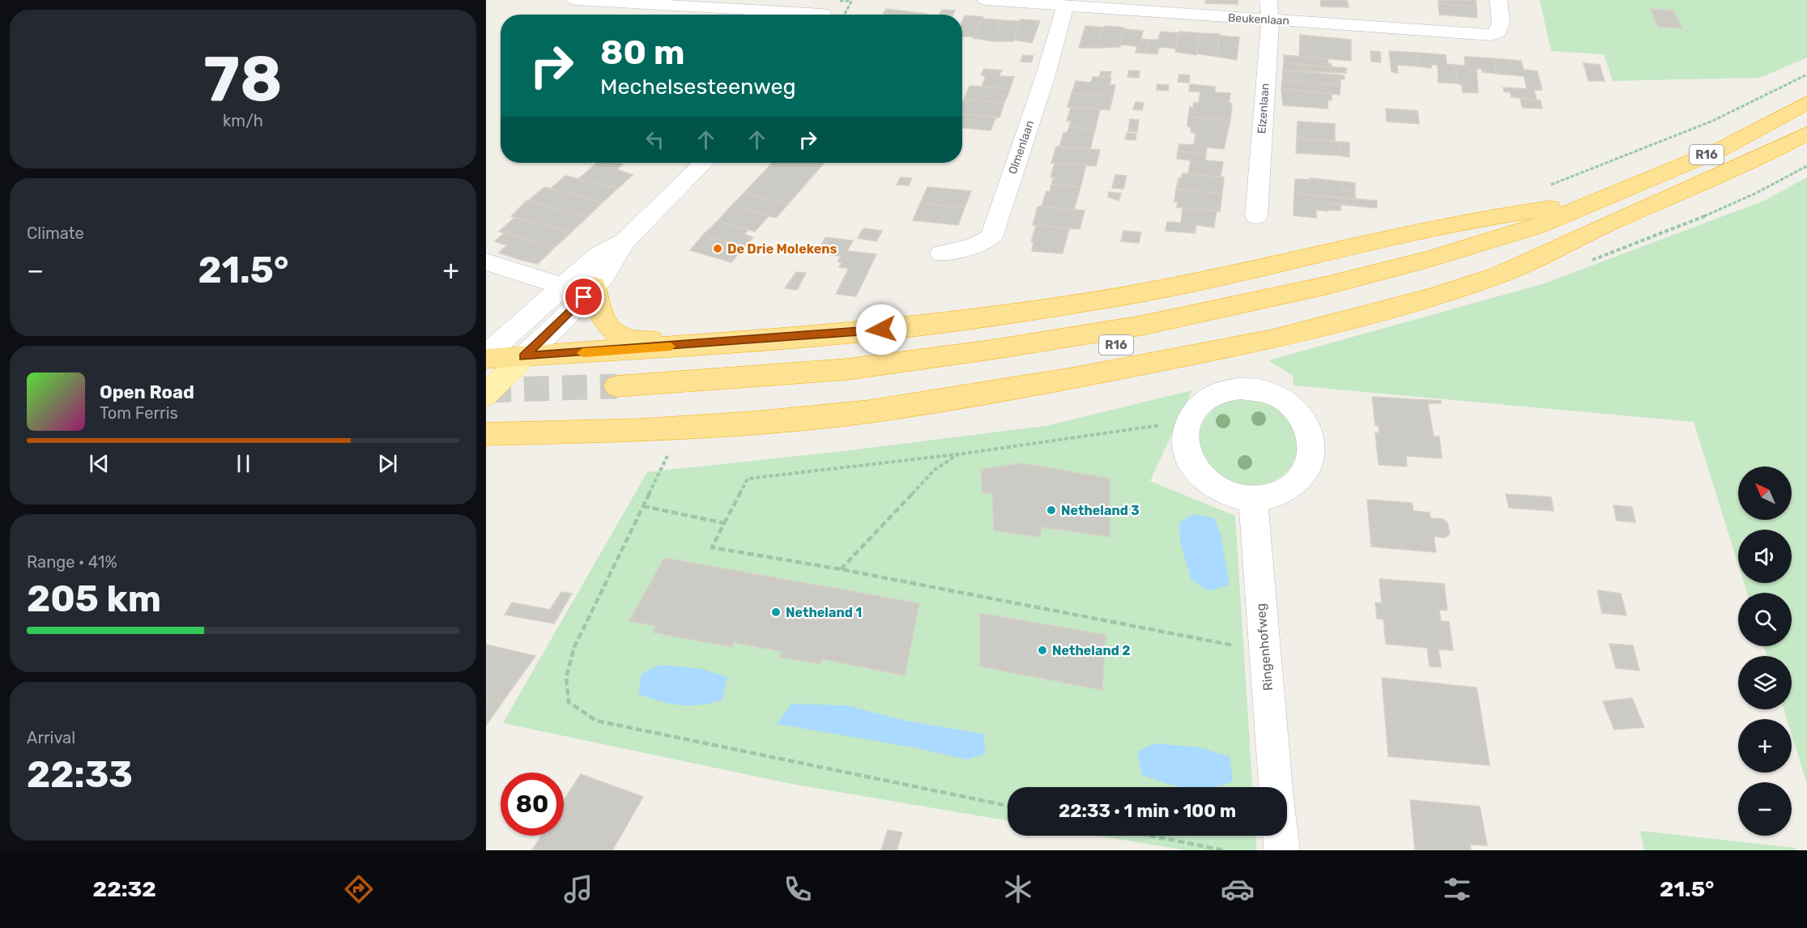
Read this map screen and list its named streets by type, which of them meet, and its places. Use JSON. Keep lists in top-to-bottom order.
{
  "streets": {
    "highway": ["R16"],
    "street": [
      "Beukenlaan",
      "Elzenlaan",
      "Olmenlaan",
      "Ringenhofweg"
    ]
  },
  "crossings": [
    ["Beukenlaan", "Elzenlaan"],
    ["Beukenlaan", "Olmenlaan"]
  ],
  "places": [
    "De Drie Molekens",
    "Netheland 3",
    "Netheland 1",
    "Netheland 2"
  ],
  "north": "top left",
  "page": {
    "tile": [
      ["78", "km/h"],
      "Climate",
      ["Range · 41%", "205 km"],
      ["Arrival", "22:33"]
    ],
    "turn": ["80 m", "Mechelsesteenweg"],
    "heat": ["−", "21.5°", "+"],
    "song": ["Open Road", "Tom Ferris"],
    "map_buttons": ["+", "−"],
    "limit": "80",
    "trip": "22:33 · 1 min · 100 m",
    "tabs": ["22:32", "21.5°"]
  }
}
